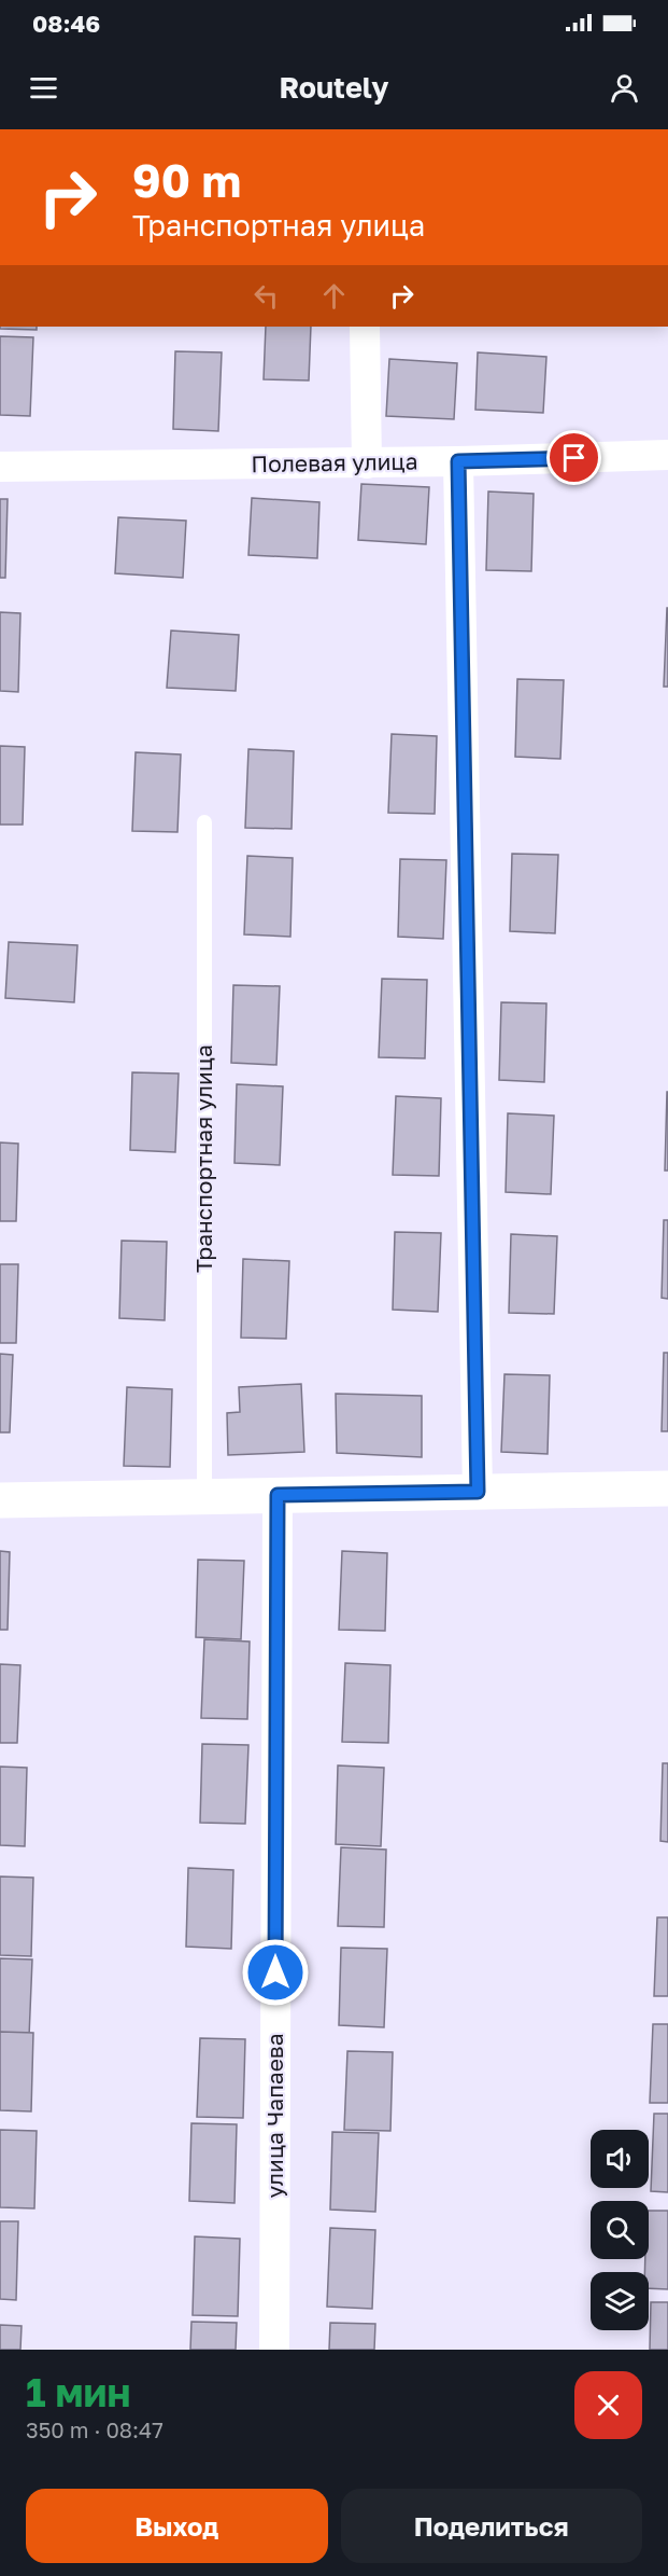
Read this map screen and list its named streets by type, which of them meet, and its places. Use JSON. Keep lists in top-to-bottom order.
{
  "streets": {
    "street": ["Полевая улица", "улица Чапаева"],
    "lane": ["Транспортная улица"]
  },
  "page": {
    "status": "08:46",
    "header": "Routely",
    "turn": ["90 m", "Транспортная улица"],
    "heading": ["1 мин", "350 m · 08:47"],
    "buttons": ["Выход", "Поделиться"]
  }
}
